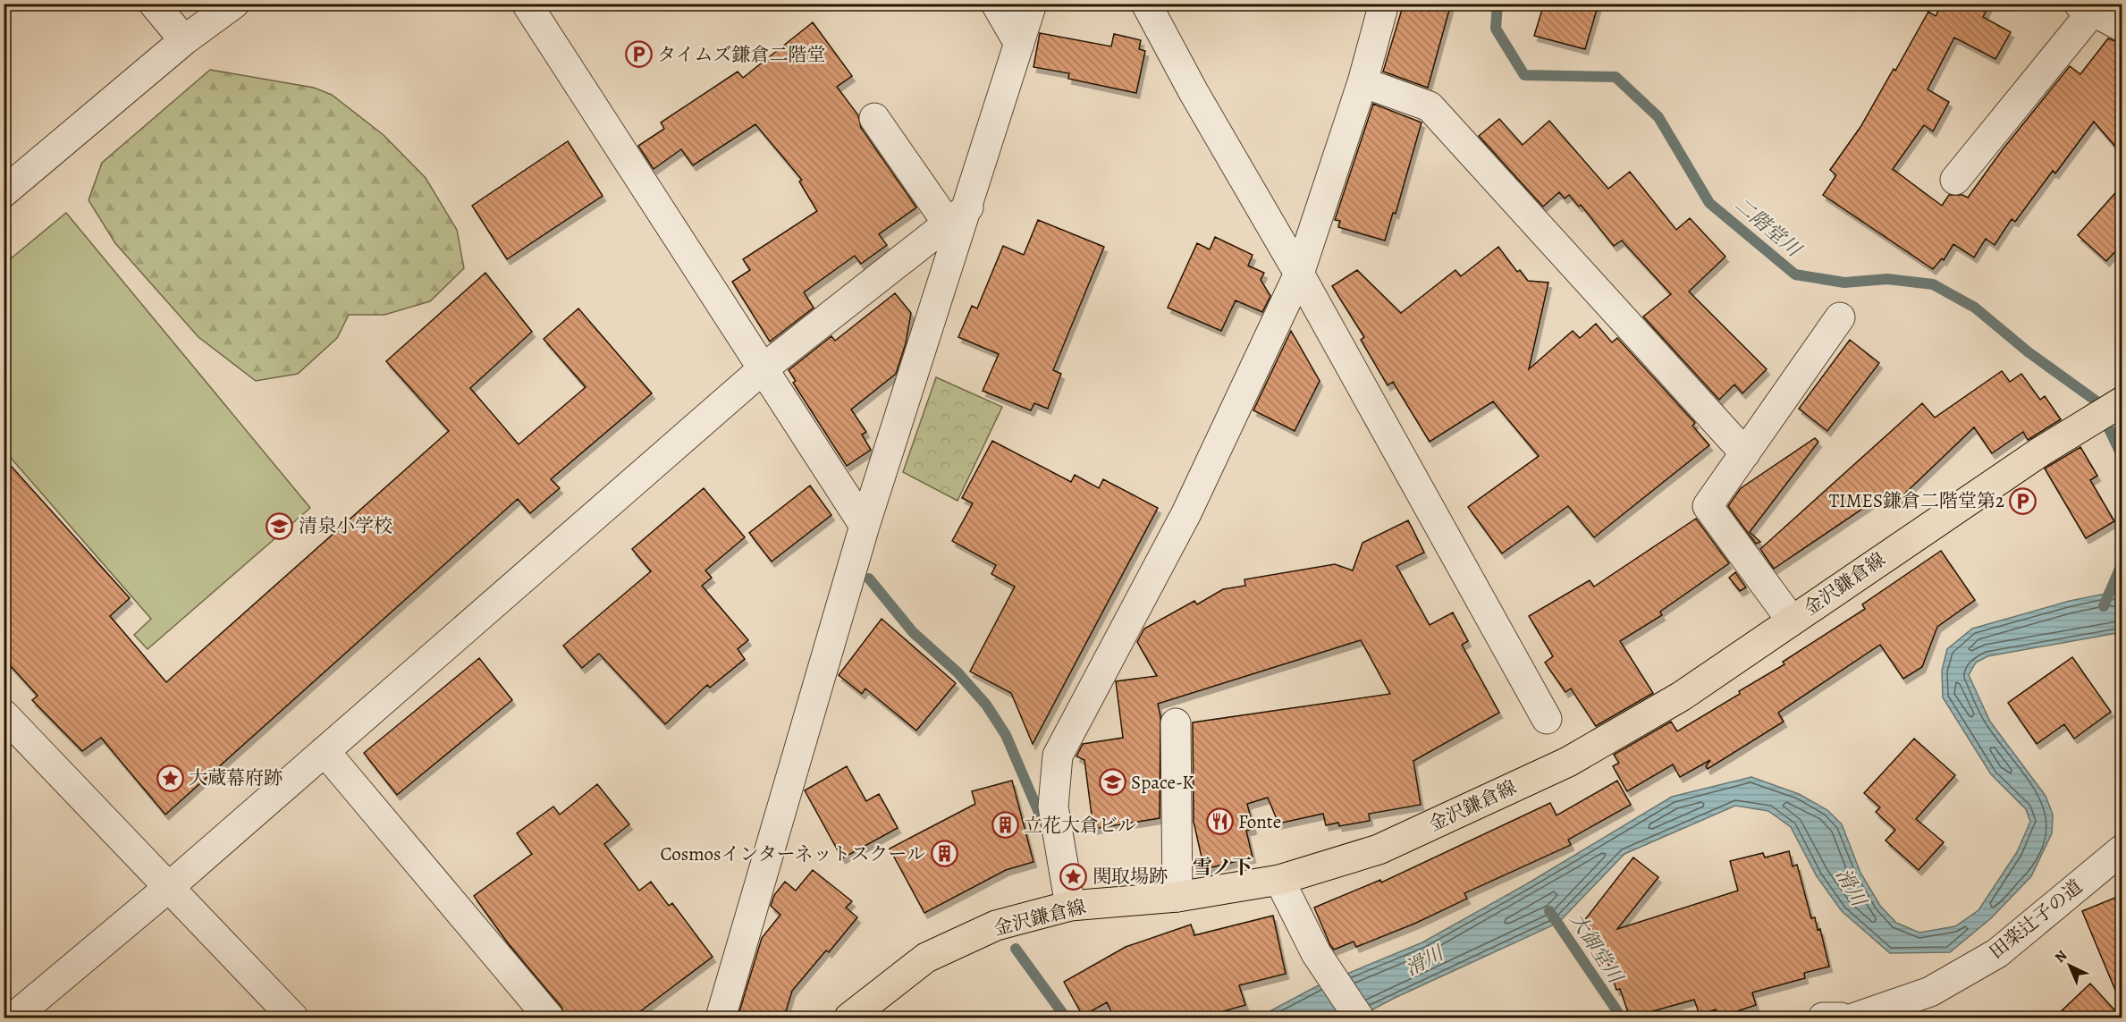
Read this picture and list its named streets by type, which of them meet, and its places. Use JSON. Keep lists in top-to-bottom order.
{
  "streets": {
    "main road": ["金沢鎌倉線"],
    "street": ["田楽辻子の道"]
  },
  "districts": ["雪ノ下"],
  "water": ["二階堂川", "滑川", "大御堂川"],
  "places": {
    "parking": ["タイムズ鎌倉二階堂", "TIMES鎌倉二階堂第2"],
    "school or university": ["清泉小学校", "Space-K"],
    "place": ["大蔵幕府跡", "関取場跡"],
    "restaurant": ["Fonte"],
    "building": ["立花大倉ビル", "Cosmosインターネットスクール"]
  },
  "north": "top left"
}
